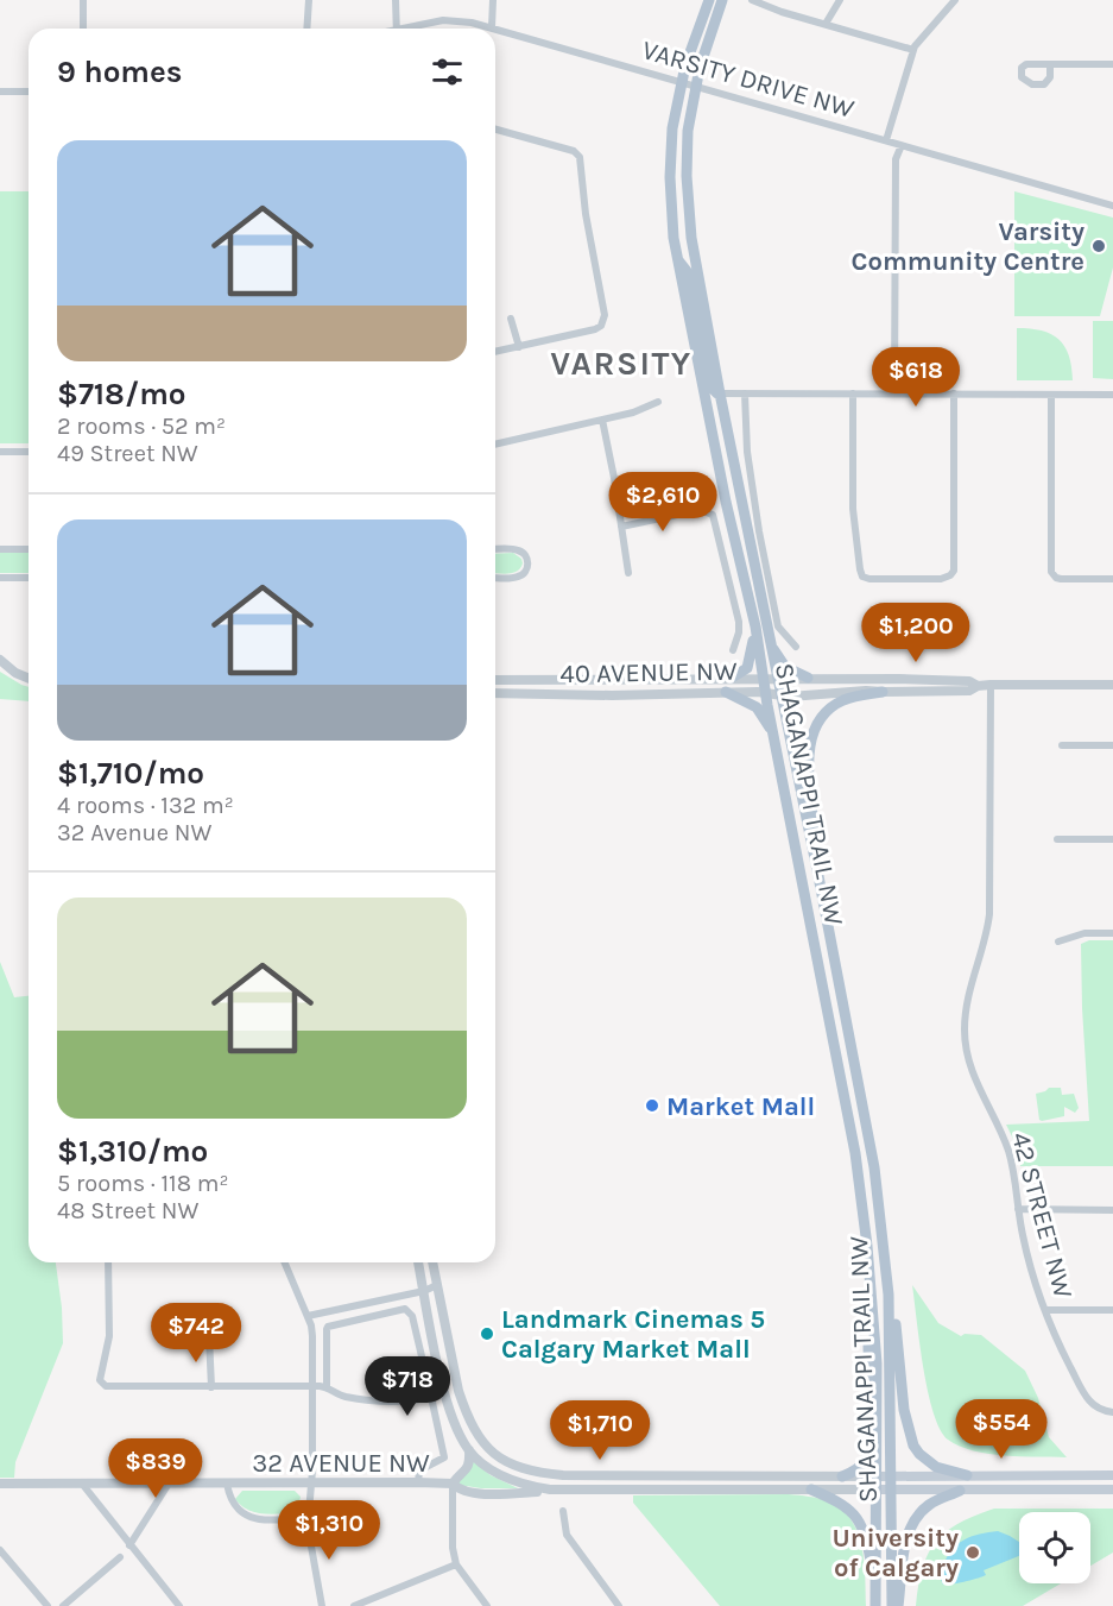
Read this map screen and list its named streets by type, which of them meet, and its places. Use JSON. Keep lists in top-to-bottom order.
{
  "streets": {
    "main road": ["SHAGANAPPI TRAIL NW", "32 AVENUE NW"],
    "street": ["VARSITY DRIVE NW", "40 AVENUE NW", "42 STREET NW"]
  },
  "crossings": [
    ["VARSITY DRIVE NW", "SHAGANAPPI TRAIL NW"],
    ["40 AVENUE NW", "SHAGANAPPI TRAIL NW"],
    ["40 AVENUE NW", "42 STREET NW"],
    ["SHAGANAPPI TRAIL NW", "32 AVENUE NW"]
  ],
  "districts": ["VARSITY"],
  "places": [
    "Varsity Community Centre",
    "Market Mall",
    "Landmark Cinemas 5 Calgary Market Mall",
    "University of Calgary"
  ],
  "page": {
    "heading": "9 homes",
    "list": [
      {
        "name": "$718/mo",
        "note": "2 rooms · 52 m² · 49 Street NW"
      },
      {
        "name": "$1,710/mo",
        "note": "4 rooms · 132 m² · 32 Avenue NW"
      },
      {
        "name": "$1,310/mo",
        "note": "5 rooms · 118 m² · 48 Street NW"
      }
    ],
    "price": [
      "$618",
      "$2,610",
      "$1,200",
      "$742",
      "$718",
      "$554",
      "$1,710",
      "$839",
      "$1,310"
    ]
  }
}
